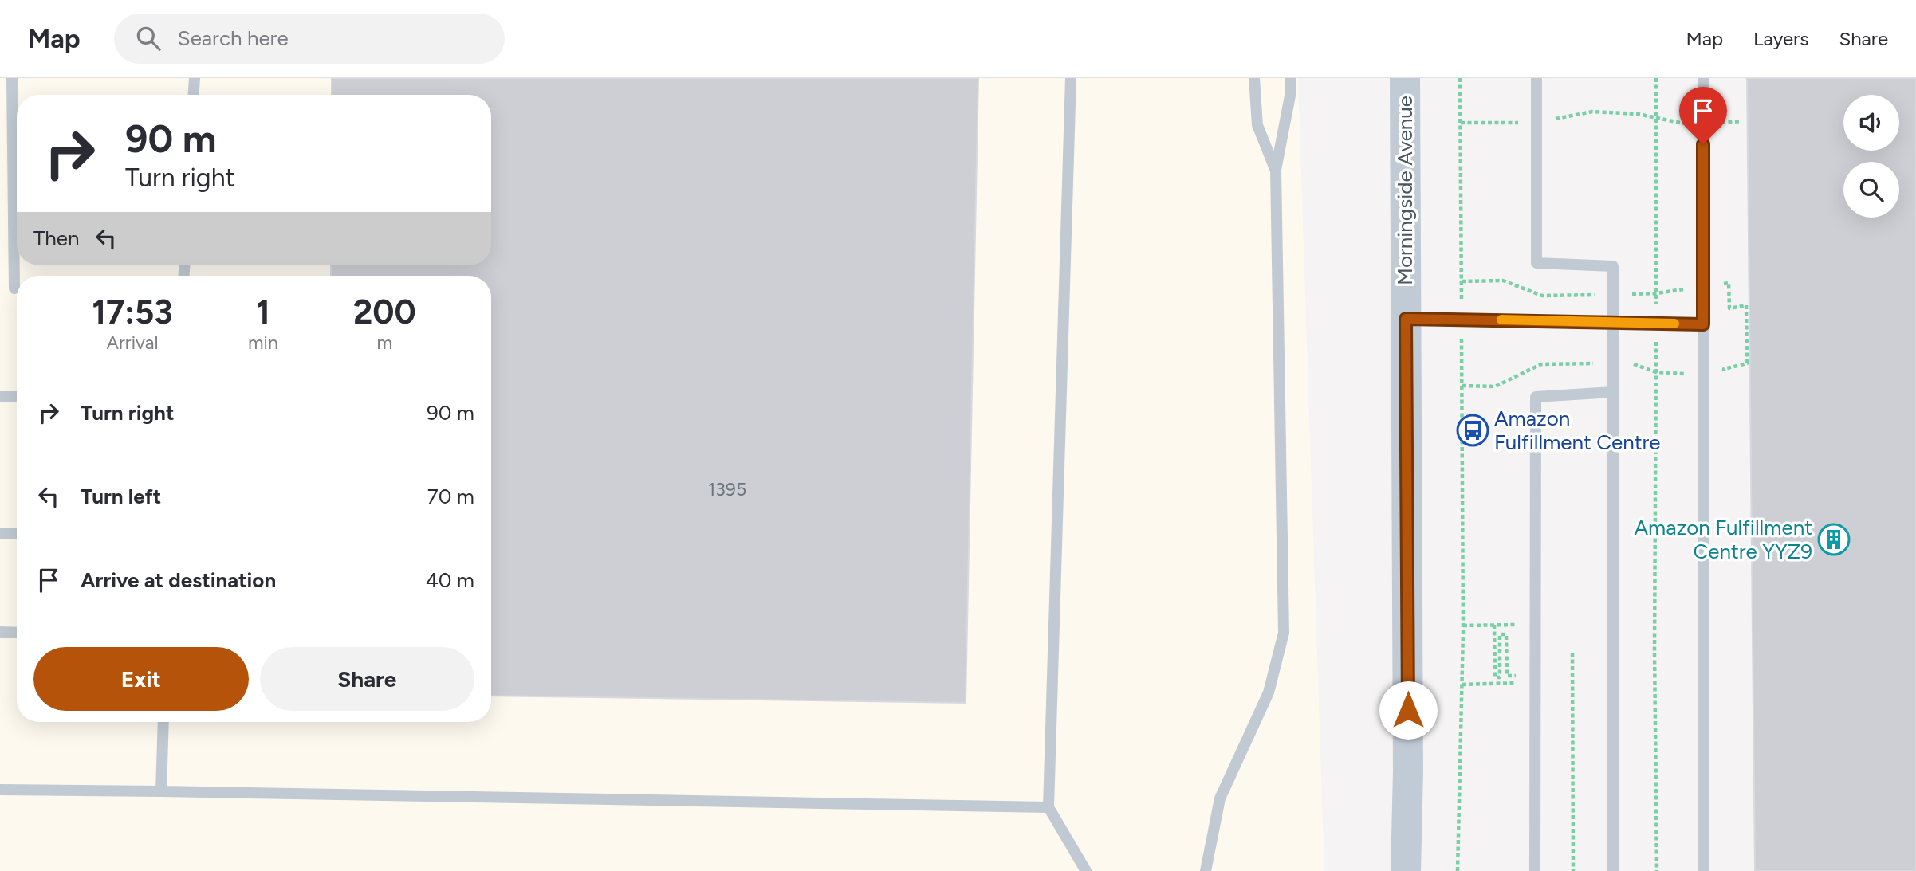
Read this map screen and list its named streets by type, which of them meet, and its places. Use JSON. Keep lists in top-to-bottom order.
{
  "streets": {
    "main road": ["Morningside Avenue"]
  },
  "places": {
    "bus stop": ["Amazon Fulfillment Centre"],
    "building": ["Amazon Fulfillment Centre YYZ9"]
  },
  "house_numbers": ["1395"],
  "page": {
    "header": "Map",
    "search": "Search here",
    "nav": ["Map", "Layers", "Share"],
    "turn": ["90 m", "Turn right"],
    "then": "Then",
    "eta": [
      "17:53",
      "Arrival",
      "1",
      "min",
      "200",
      "m"
    ],
    "list": [
      {
        "name": "Turn right",
        "value": "90 m"
      },
      {
        "name": "Turn left",
        "value": "70 m"
      },
      {
        "name": "Arrive at destination",
        "value": "40 m"
      }
    ],
    "buttons": ["Exit", "Share"]
  }
}
